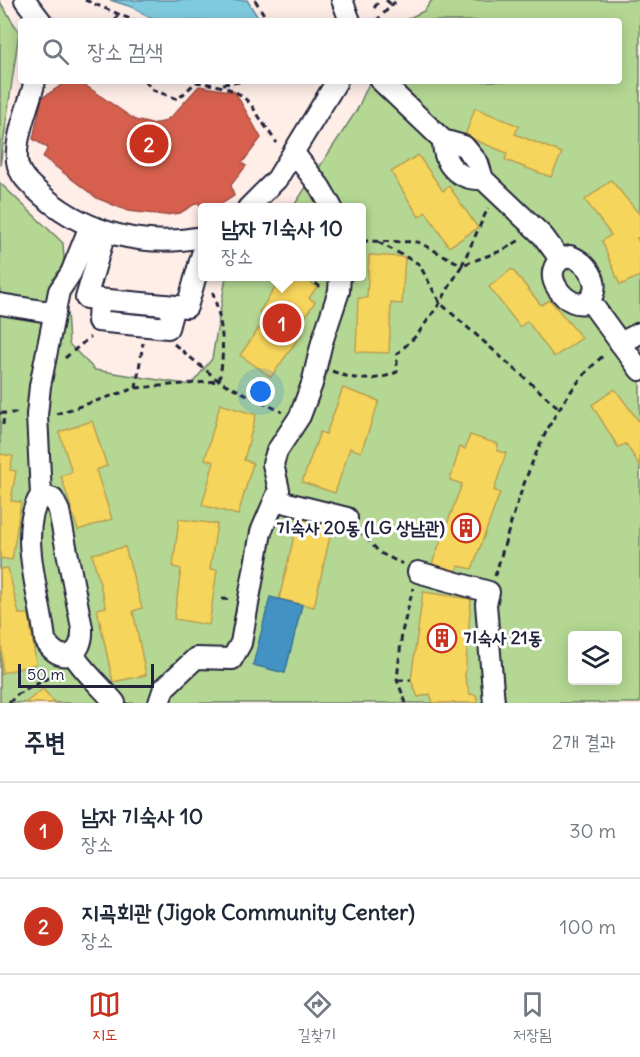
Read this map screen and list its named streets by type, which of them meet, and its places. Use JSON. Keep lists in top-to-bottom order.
{
  "places": {
    "building": ["기숙사 20동 (LG 상남관)", "기숙사 21동"]
  },
  "scale_bar": "50 m",
  "page": {
    "search": "장소 검색",
    "pins": ["2", "1"],
    "popup": ["남자 기숙사 10", "장소"],
    "scale": "50 m",
    "heading": ["주변", "2개 결과"],
    "list": [
      {
        "mark": "1",
        "name": "남자 기숙사 10",
        "note": "장소",
        "value": "30 m"
      },
      {
        "mark": "2",
        "name": "지곡회관 (Jigok Community Center)",
        "note": "장소",
        "value": "100 m"
      }
    ],
    "nav": ["지도", "길찾기", "저장됨"]
  }
}
